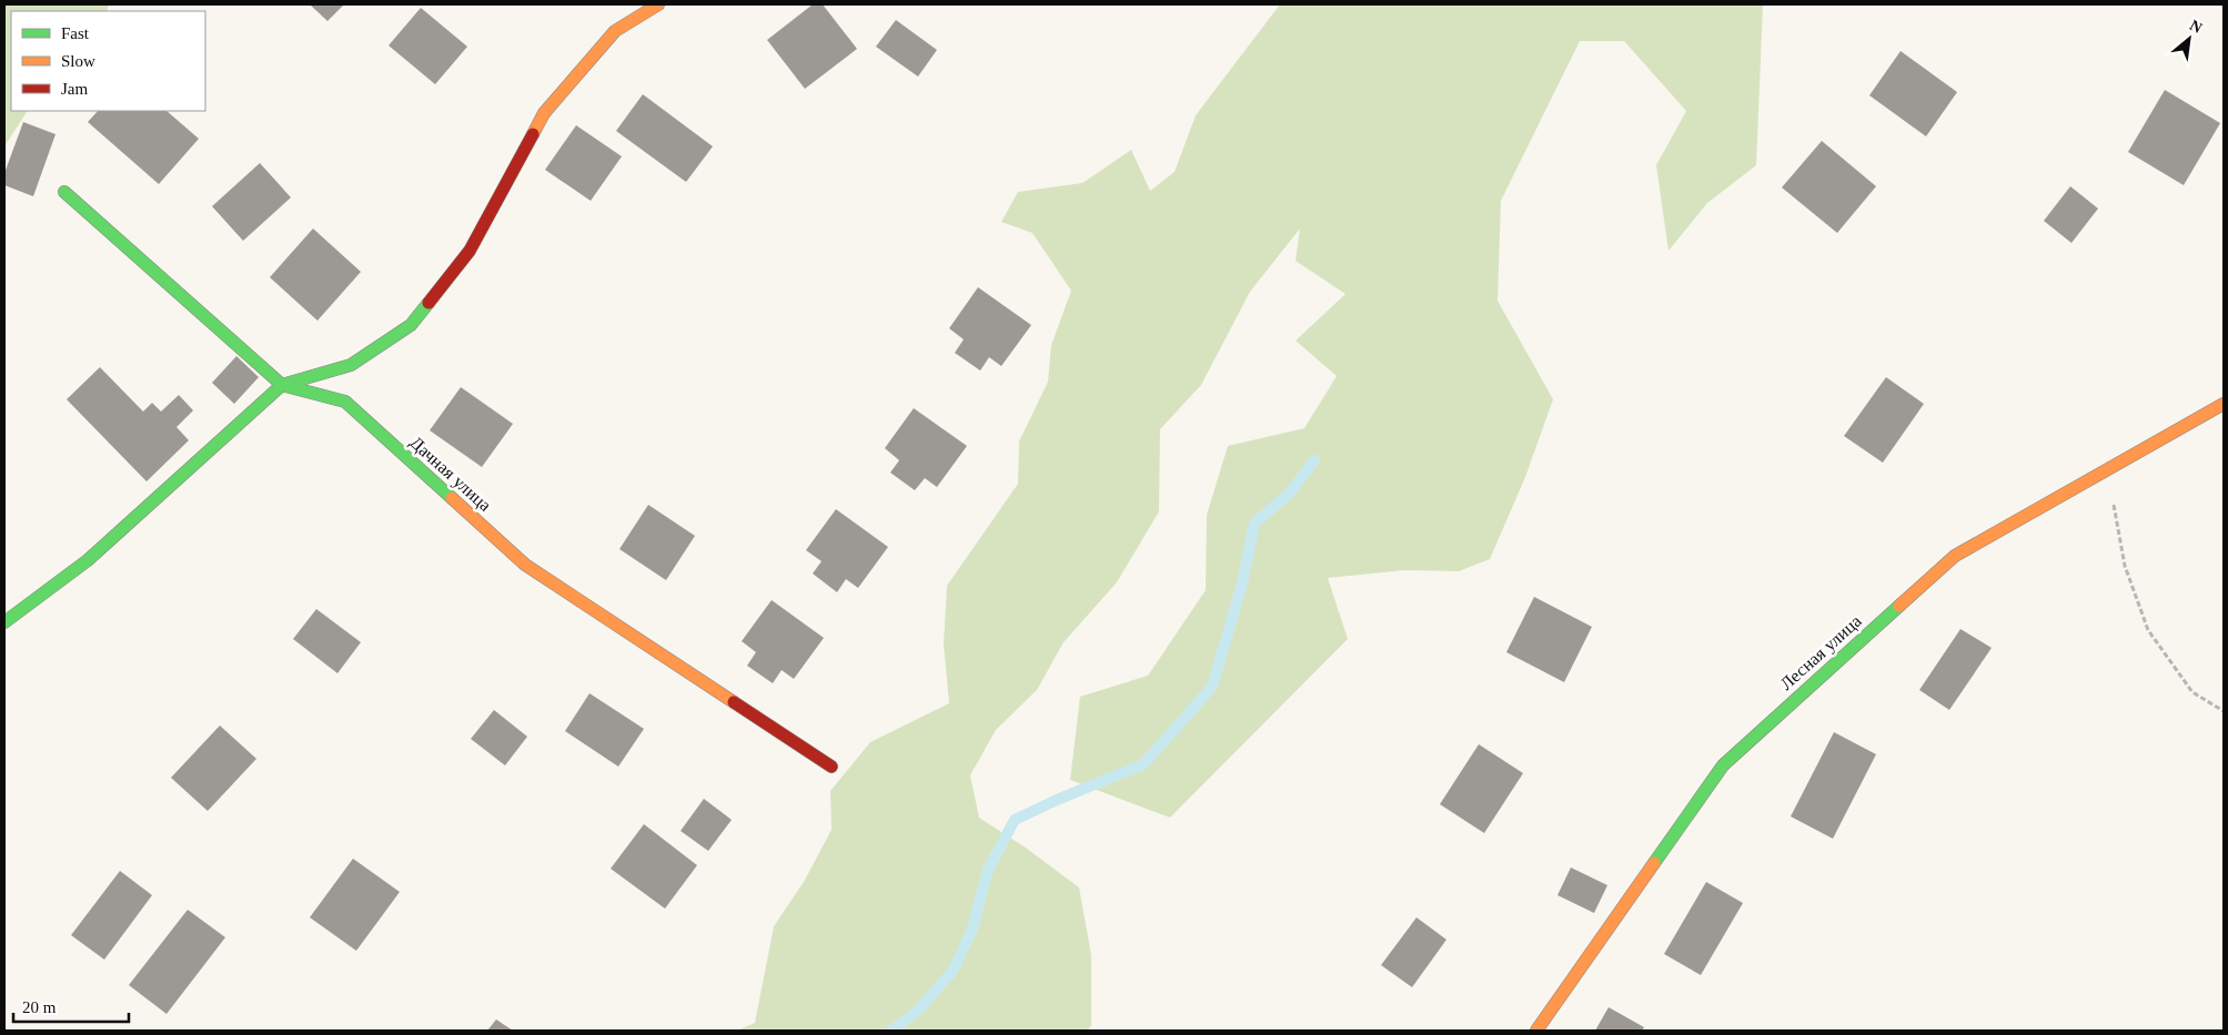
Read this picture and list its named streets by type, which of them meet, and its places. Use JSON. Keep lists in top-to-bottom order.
{
  "streets": {
    "street": ["Дачная улица", "Лесная улица"]
  },
  "legend": ["Fast", "Slow", "Jam"],
  "scale_bar": "20 m",
  "north": "top right"
}
